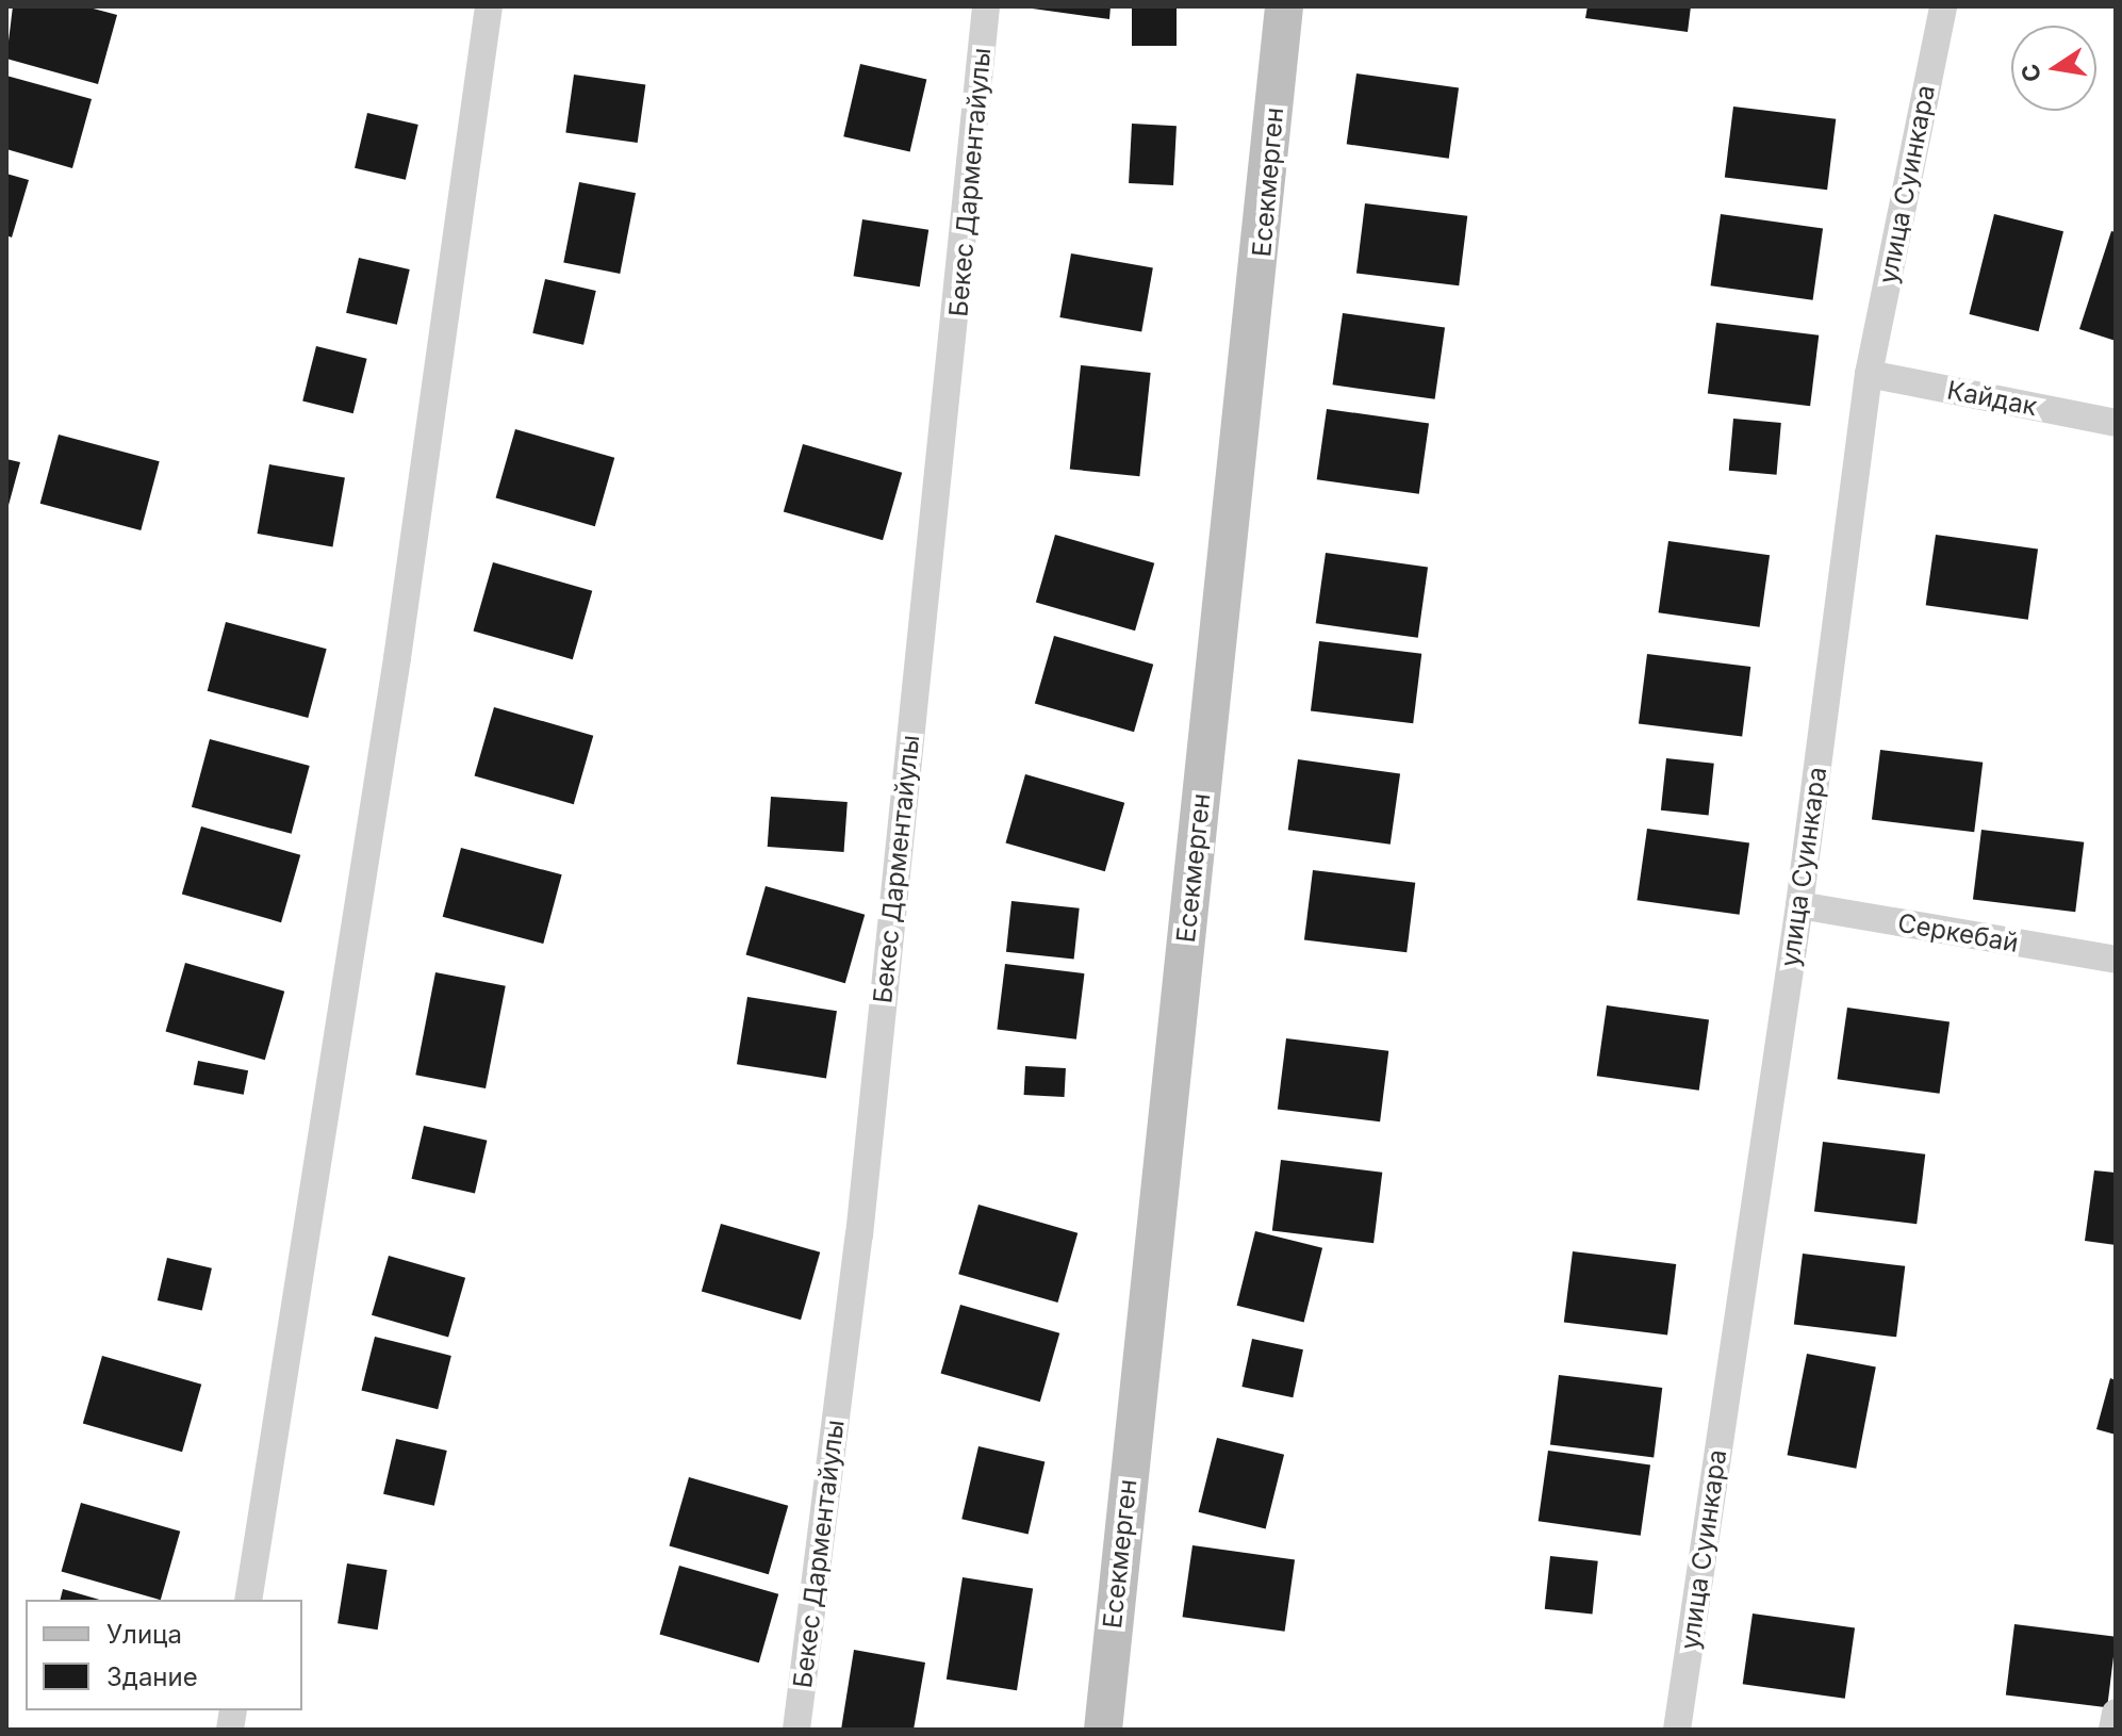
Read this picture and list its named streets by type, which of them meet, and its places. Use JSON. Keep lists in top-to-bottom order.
{
  "streets": {
    "street": [
      "Бекес Дарментайулы",
      "Eсекмерген",
      "улица Суинкара",
      "Кайдак",
      "Серкебай"
    ]
  },
  "crossings": [
    ["улица Суинкара", "Кайдак"],
    ["улица Суинкара", "Серкебай"]
  ],
  "legend": ["Улица", "Здание"],
  "north": "left"
}
